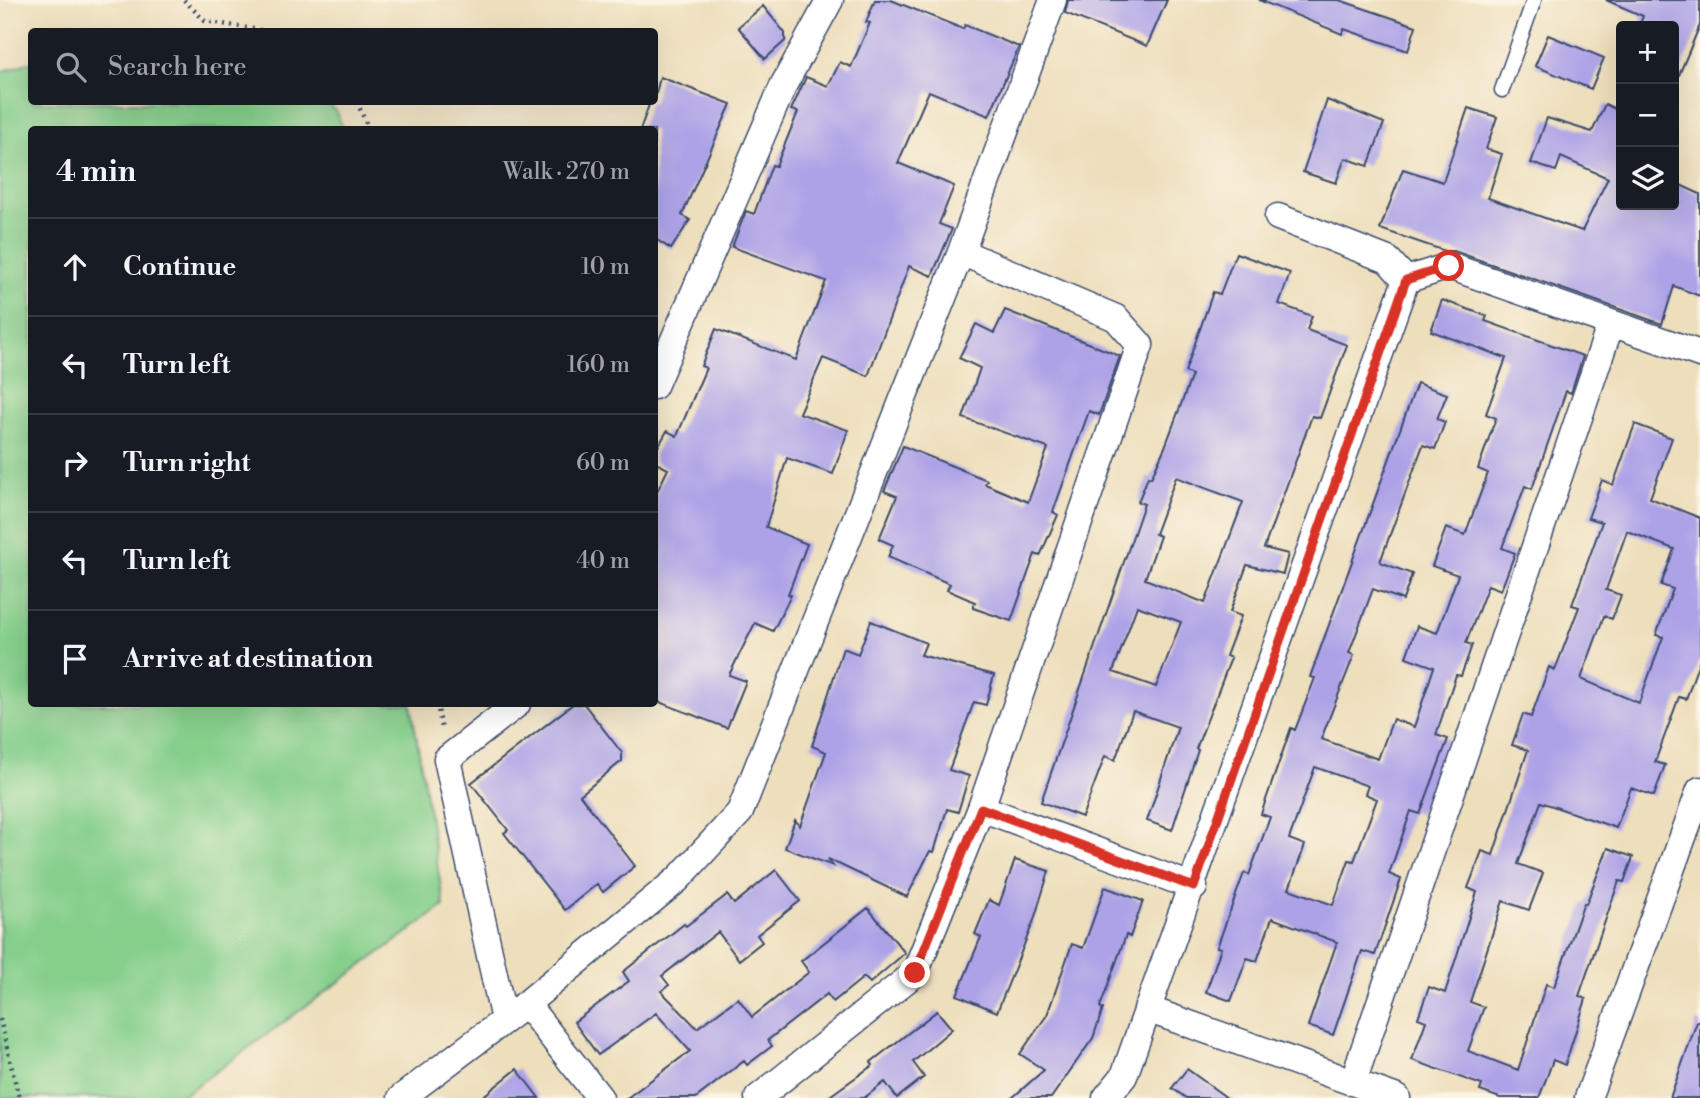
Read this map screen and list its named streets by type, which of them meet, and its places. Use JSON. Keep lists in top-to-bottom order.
{
  "page": {
    "map_buttons": ["+", "−"],
    "search": "Search here",
    "heading": ["4 min", "Walk · 270 m"],
    "list": [
      ["Continue", "10 m"],
      ["Turn left", "160 m"],
      ["Turn right", "60 m"],
      ["Turn left", "40 m"],
      "Arrive at destination"
    ]
  }
}
